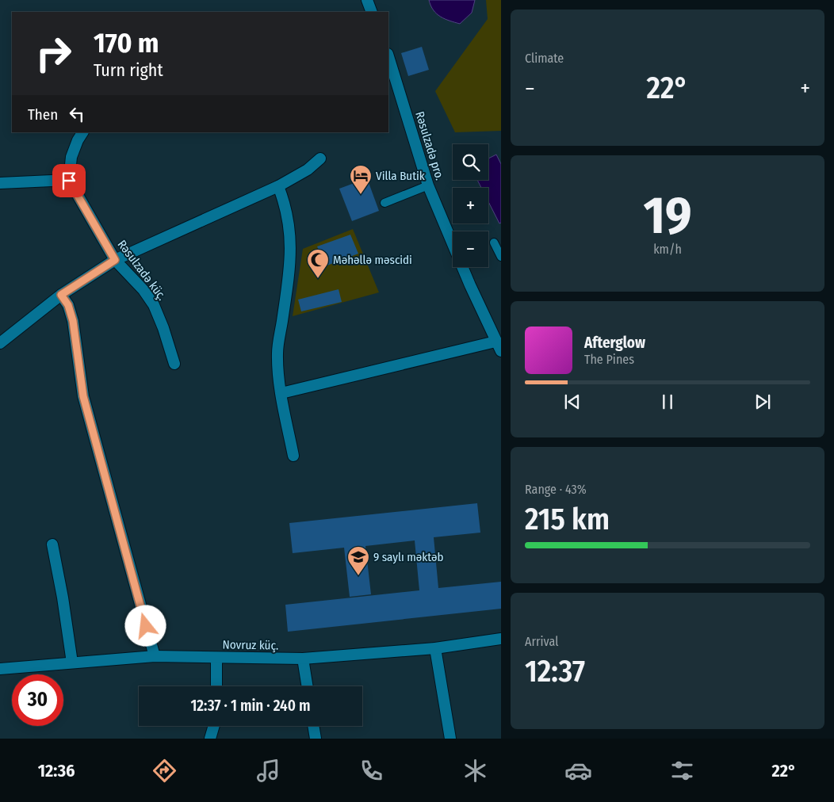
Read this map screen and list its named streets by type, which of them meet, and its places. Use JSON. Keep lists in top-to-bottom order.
{
  "streets": {
    "street": ["Rəsulzadə pro.", "Rəsulzadə küç.", "Novruz küç."]
  },
  "places": {
    "hotel": ["Villa Butik"],
    "mosque": ["Məhəllə məscidi"],
    "school or university": ["9 saylı məktəb"]
  },
  "page": {
    "tile": [
      "Climate",
      ["19", "km/h"],
      ["Range · 43%", "215 km"],
      ["Arrival", "12:37"]
    ],
    "turn": ["170 m", "Turn right"],
    "heat": ["−", "22°", "+"],
    "then": "Then",
    "map_buttons": ["+", "−"],
    "song": ["Afterglow", "The Pines"],
    "limit": "30",
    "trip": "12:37 · 1 min · 240 m",
    "tabs": ["12:36", "22°"]
  }
}
